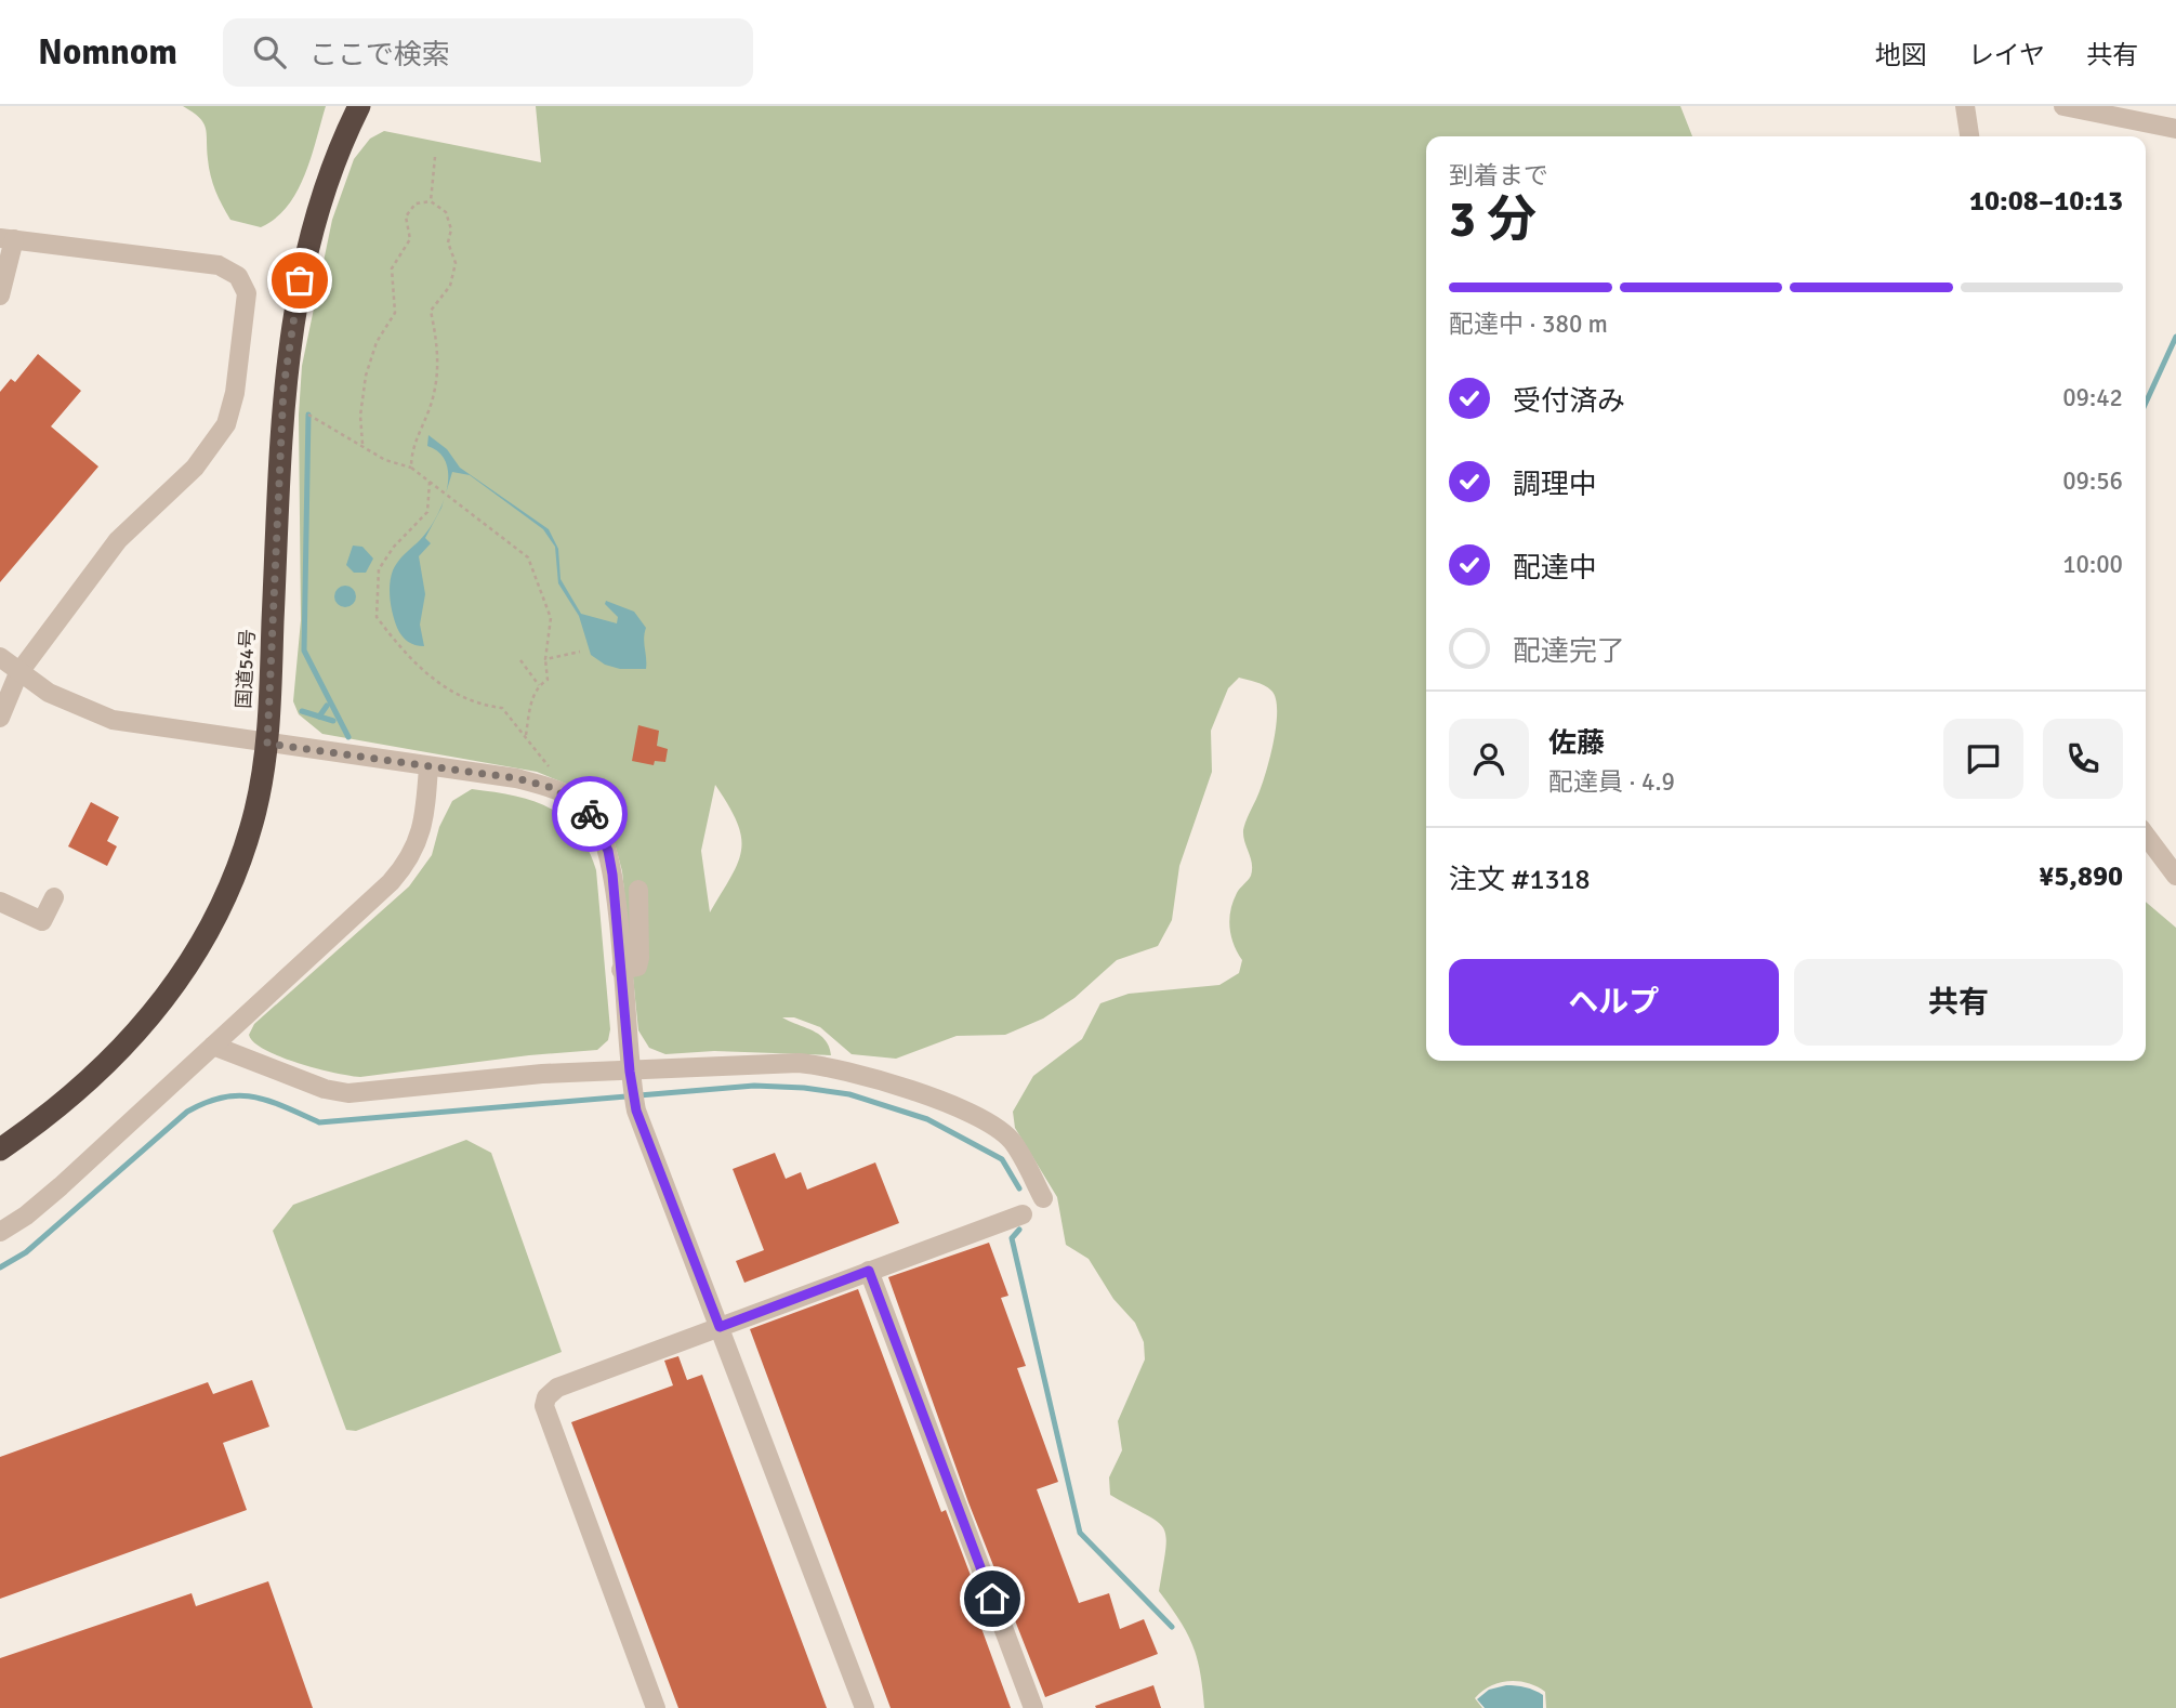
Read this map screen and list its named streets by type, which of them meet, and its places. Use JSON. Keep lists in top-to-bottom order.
{
  "streets": {
    "highway": ["国道54号"]
  },
  "page": {
    "header": "Nomnom",
    "search": "ここで検索",
    "nav": ["地図", "レイヤ", "共有"],
    "heading": ["3 分", "到着まで", "10:08–10:13"],
    "panel": [
      "佐藤",
      "配達員 · 4.9",
      "注文 #1318",
      "¥5,890"
    ],
    "bar": "配達中 · 380 m",
    "list": [
      ["受付済み", "09:42"],
      ["調理中", "09:56"],
      ["配達中", "10:00"],
      "配達完了"
    ],
    "buttons": ["ヘルプ", "共有"]
  }
}
